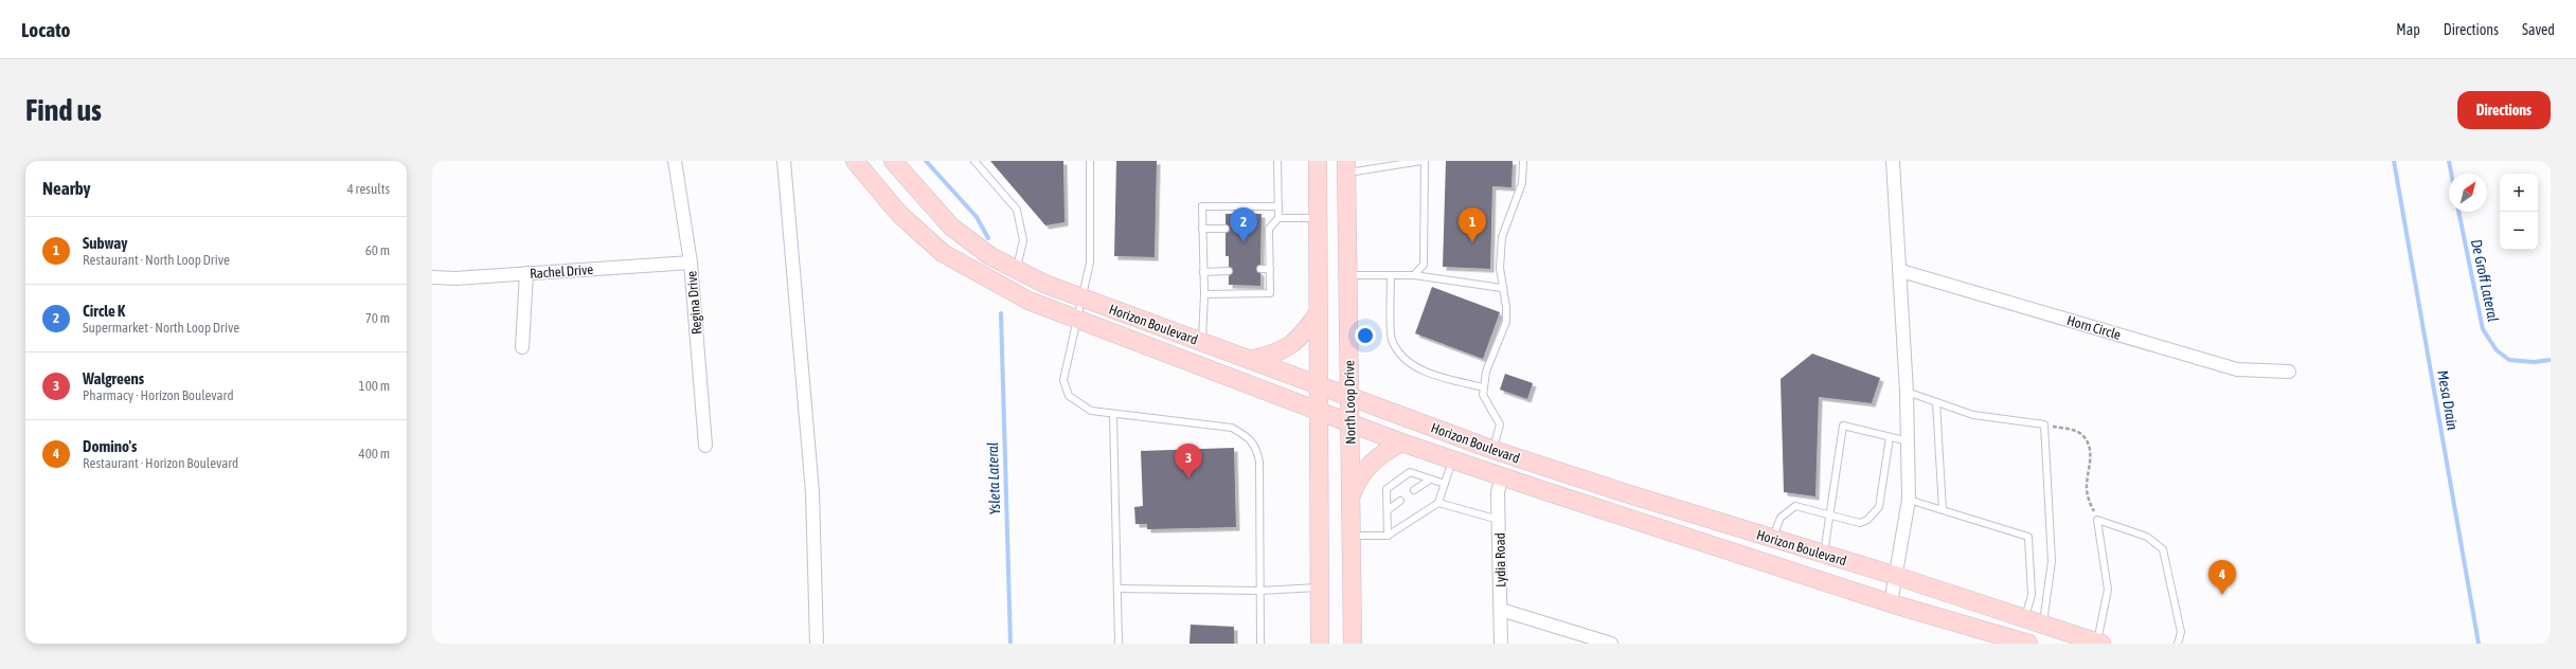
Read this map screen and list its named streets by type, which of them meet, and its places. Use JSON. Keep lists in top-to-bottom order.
{
  "streets": {
    "main road": ["Horizon Boulevard", "North Loop Drive"],
    "street": [
      "Rachel Drive",
      "Regina Drive",
      "Horn Circle",
      "Lydia Road"
    ]
  },
  "crossings": [
    ["Rachel Drive", "Regina Drive"],
    ["Horizon Boulevard", "North Loop Drive"],
    ["Horizon Boulevard", "Lydia Road"]
  ],
  "water": ["De Groff Lateral", "Mesa Drain", "Ysleta Lateral"],
  "north": "top right",
  "page": {
    "header": "Locato",
    "nav": ["Map", "Directions", "Saved"],
    "buttons": "Directions",
    "title": "Find us",
    "heading": ["Nearby", "4 results"],
    "map_buttons": ["+", "−"],
    "pins": [
      "1",
      "2",
      "3",
      "4"
    ],
    "list": [
      {
        "mark": "1",
        "name": "Subway",
        "note": "Restaurant · North Loop Drive",
        "value": "60 m"
      },
      {
        "mark": "2",
        "name": "Circle K",
        "note": "Supermarket · North Loop Drive",
        "value": "70 m"
      },
      {
        "mark": "3",
        "name": "Walgreens",
        "note": "Pharmacy · Horizon Boulevard",
        "value": "100 m"
      },
      {
        "mark": "4",
        "name": "Domino's",
        "note": "Restaurant · Horizon Boulevard",
        "value": "400 m"
      }
    ]
  }
}
